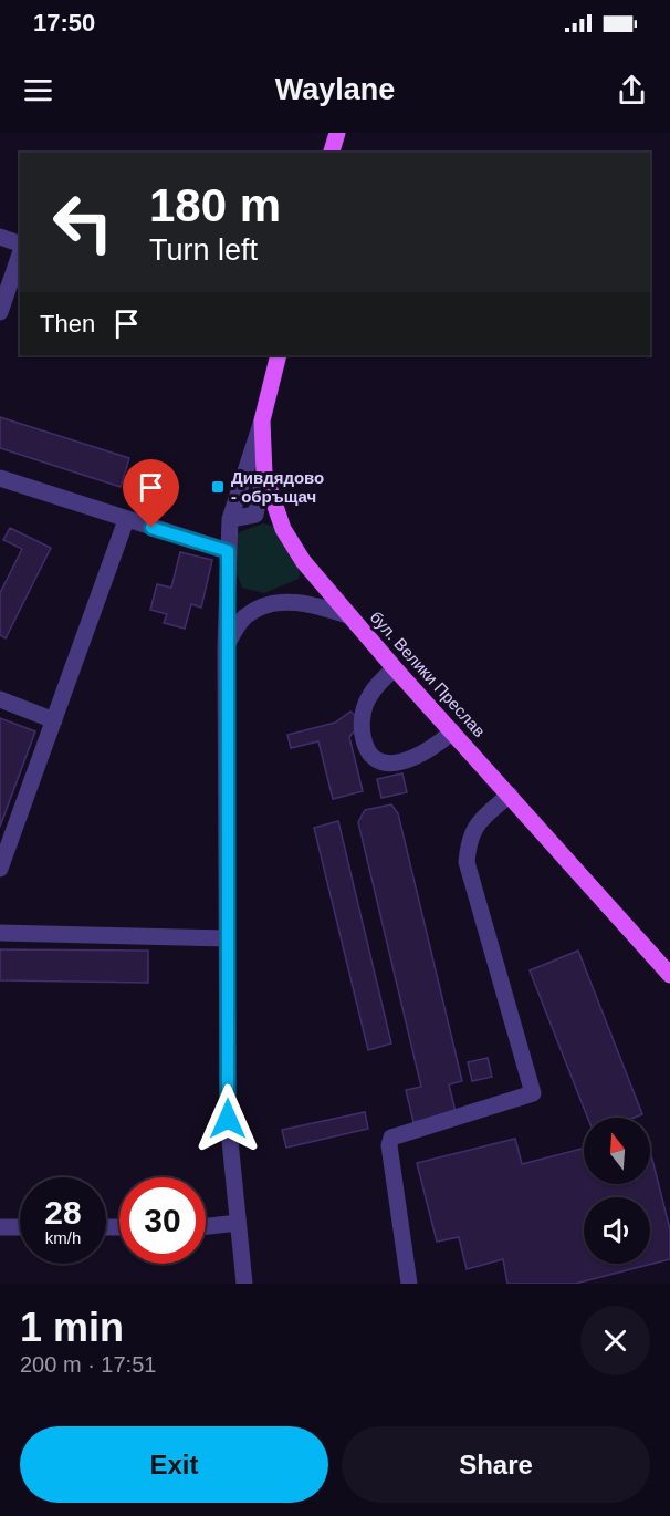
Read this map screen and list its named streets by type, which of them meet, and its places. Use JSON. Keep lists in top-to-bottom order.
{
  "streets": {
    "main road": ["бул. Велики Преслав"]
  },
  "places": {
    "transit": ["Дивдядово - обръщач"]
  },
  "north": "top",
  "page": {
    "status": "17:50",
    "header": "Waylane",
    "turn": ["180 m", "Turn left"],
    "then": "Then",
    "speed": "28 km/h",
    "limit": "30",
    "heading": ["1 min", "200 m · 17:51"],
    "buttons": ["Exit", "Share"]
  }
}
